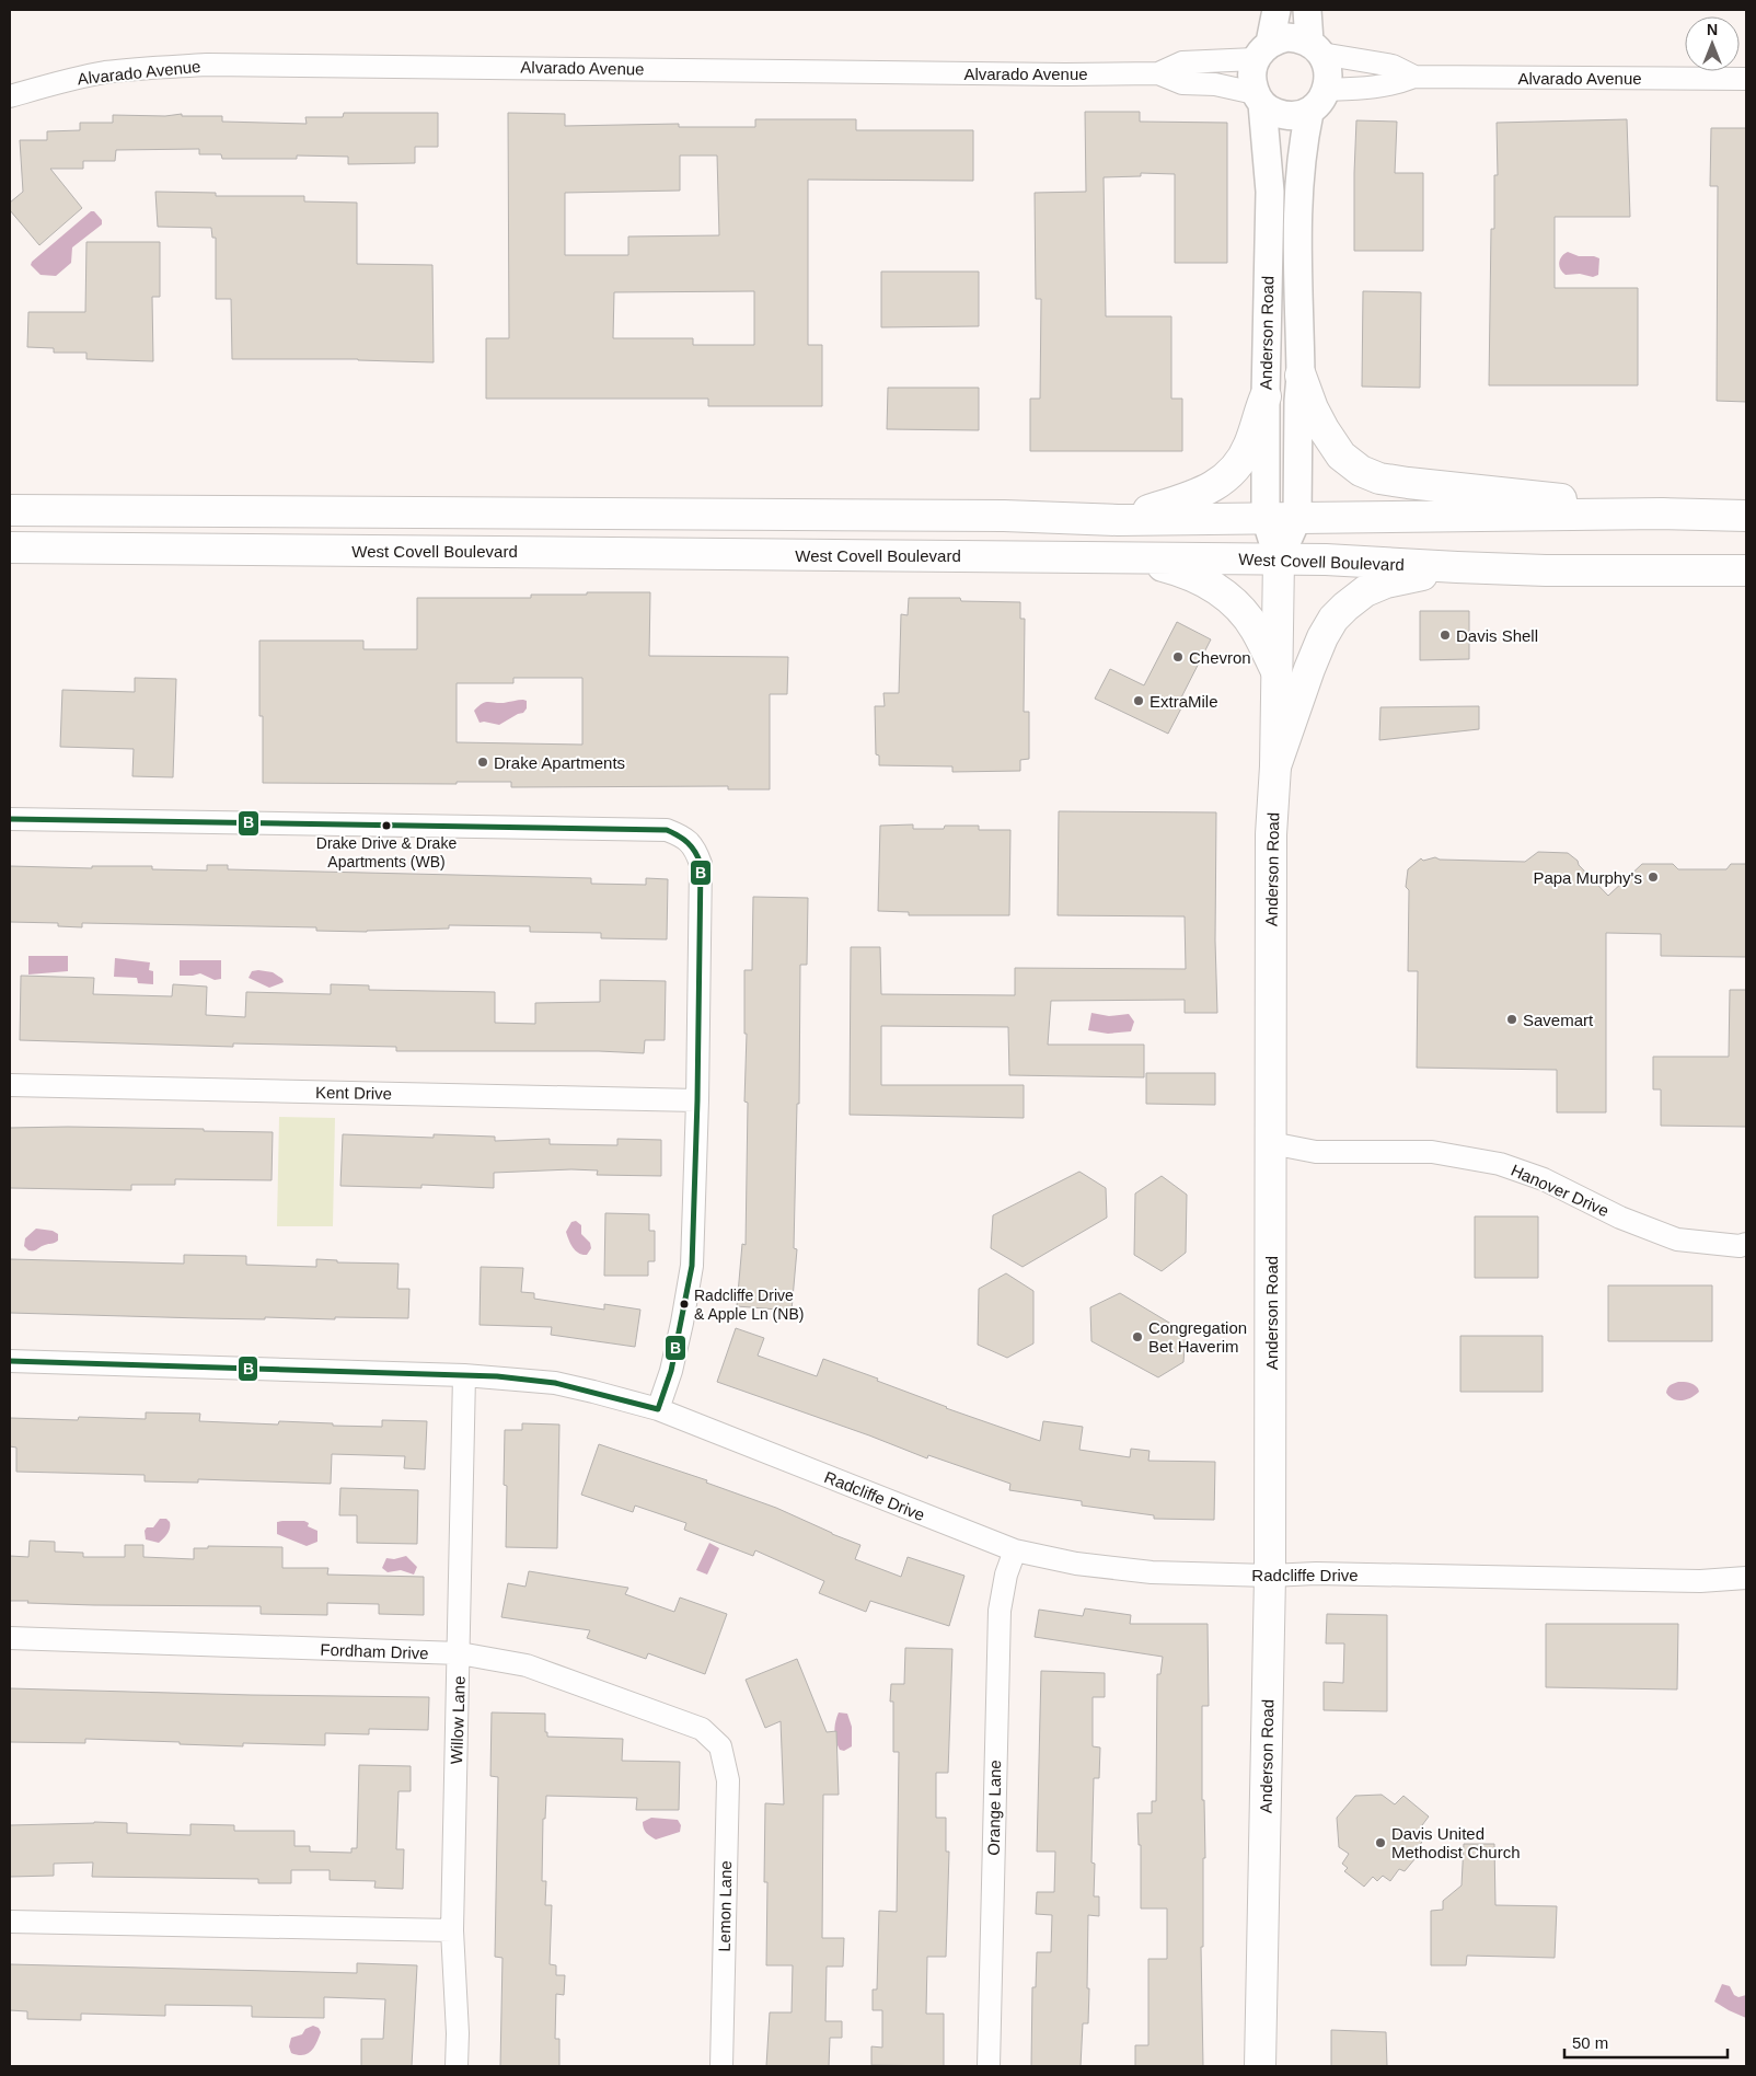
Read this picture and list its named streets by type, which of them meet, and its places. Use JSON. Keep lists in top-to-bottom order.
{
  "streets": {
    "main road": ["Anderson Road", "West Covell Boulevard"],
    "street": [
      "Alvarado Avenue",
      "Kent Drive",
      "Hanover Drive",
      "Radcliffe Drive",
      "Fordham Drive",
      "Willow Lane",
      "Orange Lane",
      "Lemon Lane"
    ]
  },
  "crossings": [
    ["Alvarado Avenue", "Anderson Road"],
    ["Anderson Road", "West Covell Boulevard"],
    ["Anderson Road", "Hanover Drive"],
    ["Anderson Road", "Radcliffe Drive"],
    ["Radcliffe Drive", "Willow Lane"],
    ["Radcliffe Drive", "Orange Lane"],
    ["Fordham Drive", "Willow Lane"],
    ["Fordham Drive", "Lemon Lane"]
  ],
  "places": [
    "Davis Shell",
    "Chevron",
    "ExtraMile",
    "Drake Apartments",
    "Drake Drive & Drake Apartments (WB)",
    "Papa Murphy's",
    "Savemart",
    "Radcliffe Drive & Apple Ln (NB)",
    "Congregation Bet Haverim",
    "Davis United Methodist Church"
  ],
  "lines": ["transit line B"],
  "scale_bar": "50 m",
  "north": "top"
}
